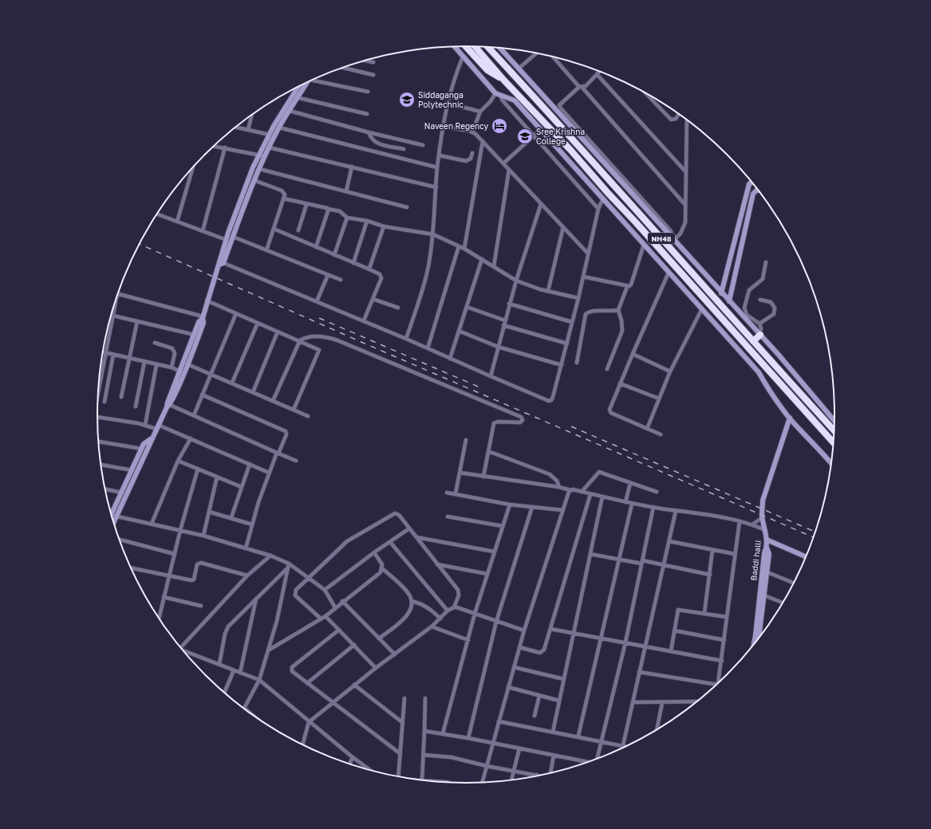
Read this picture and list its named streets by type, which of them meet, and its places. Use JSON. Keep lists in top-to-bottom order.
{
  "streets": {
    "highway": ["NH48"],
    "street": ["Baddi halli"]
  },
  "places": {
    "school or university": ["Siddaganga Polytechnic", "Sree Krishna College"],
    "hotel": ["Naveen Regency"]
  }
}
